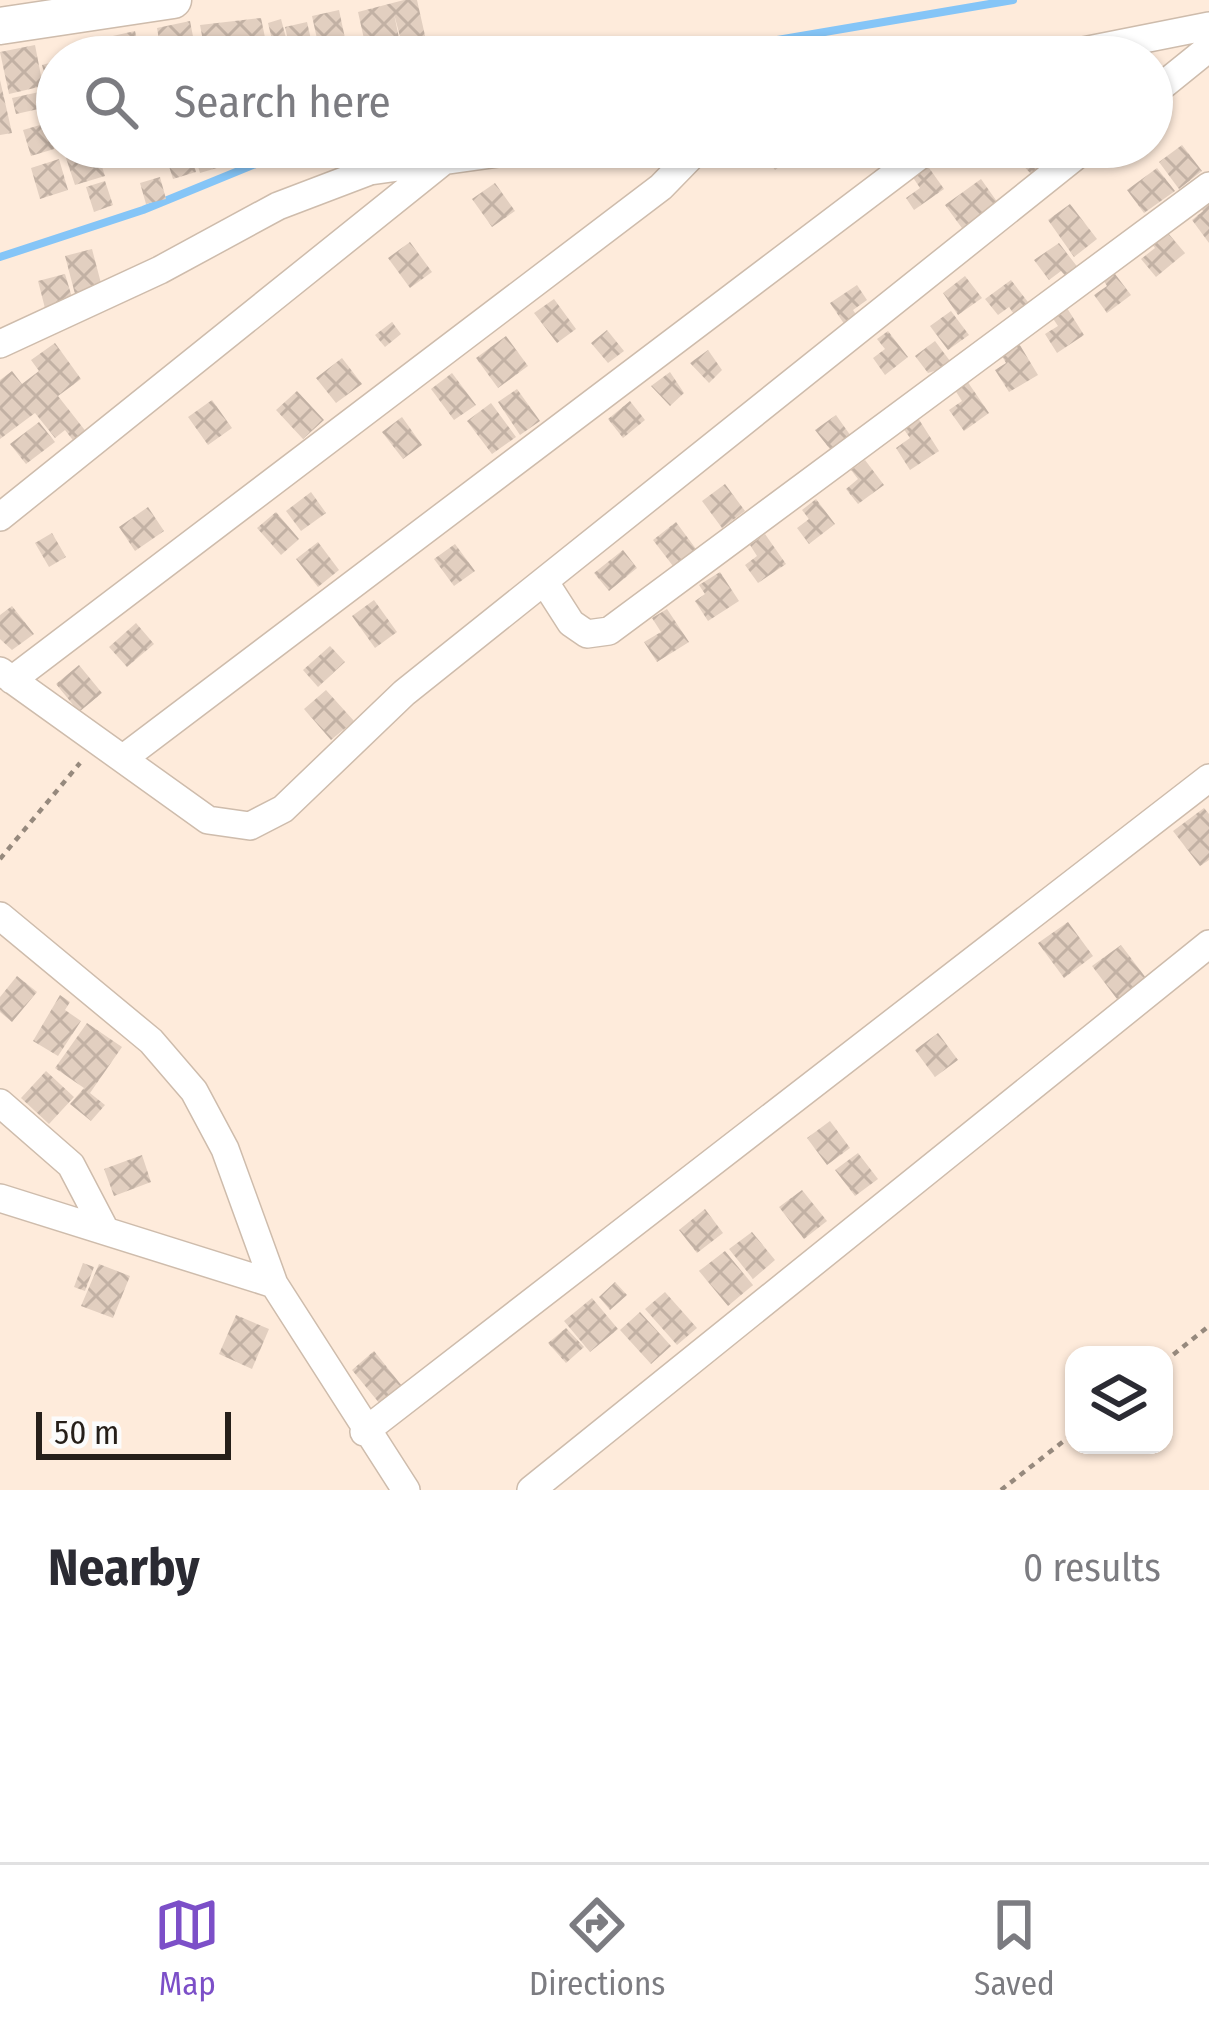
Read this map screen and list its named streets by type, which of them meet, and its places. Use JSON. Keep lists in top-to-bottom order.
{
  "scale_bar": "50 m",
  "page": {
    "search": "Search here",
    "scale": "50 m",
    "heading": ["Nearby", "0 results"],
    "nav": ["Map", "Directions", "Saved"]
  }
}
